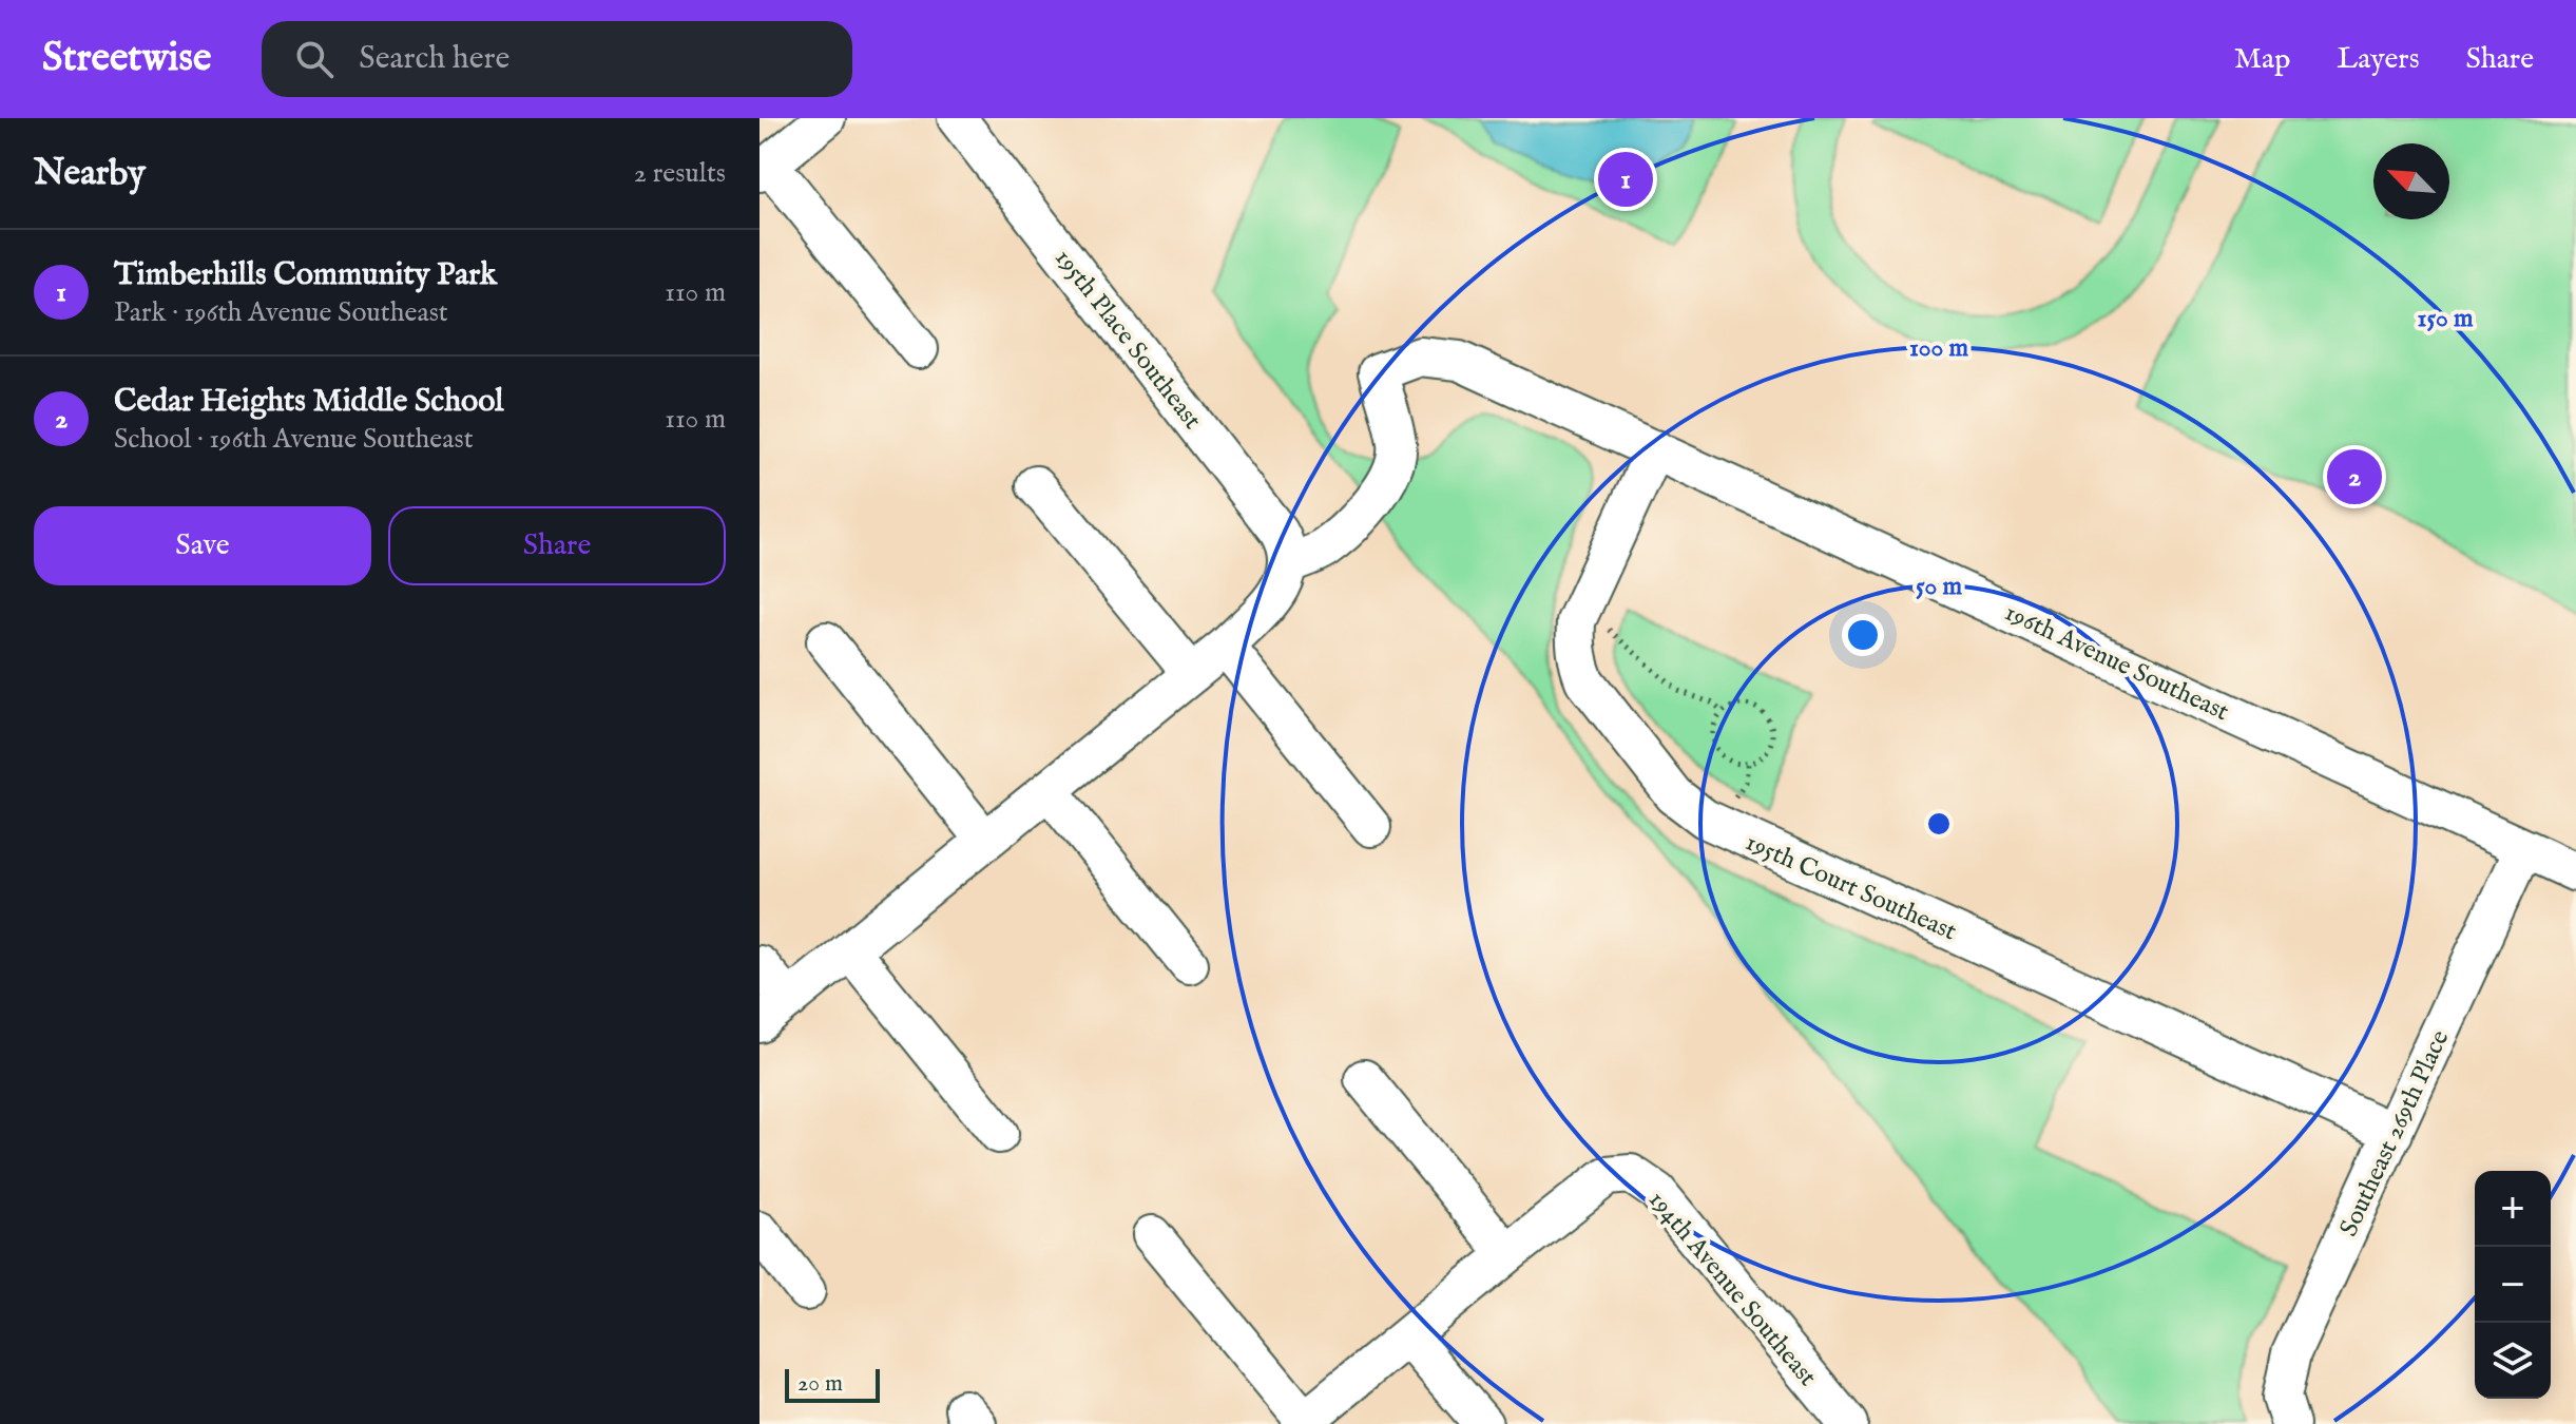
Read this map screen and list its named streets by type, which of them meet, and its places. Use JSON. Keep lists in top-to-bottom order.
{
  "streets": {
    "street": [
      "195th Place Southeast",
      "196th Avenue Southeast",
      "195th Court Southeast",
      "Southeast 269th Place",
      "194th Avenue Southeast"
    ]
  },
  "crossings": [
    ["195th Place Southeast", "196th Avenue Southeast"],
    ["196th Avenue Southeast", "195th Court Southeast"],
    ["196th Avenue Southeast", "Southeast 269th Place"],
    ["195th Court Southeast", "Southeast 269th Place"]
  ],
  "scale_bar": "20 m",
  "north": "top left",
  "page": {
    "header": "Streetwise",
    "search": "Search here",
    "nav": ["Map", "Layers", "Share"],
    "heading": ["Nearby", "2 results"],
    "pins": ["1", "2"],
    "list": [
      {
        "mark": "1",
        "name": "Timberhills Community Park",
        "note": "Park · 196th Avenue Southeast",
        "value": "110 m"
      },
      {
        "mark": "2",
        "name": "Cedar Heights Middle School",
        "note": "School · 196th Avenue Southeast",
        "value": "110 m"
      }
    ],
    "buttons": ["Save", "Share"],
    "map_buttons": ["+", "−"],
    "scale": "20 m"
  },
  "rings": ["150 m", "100 m", "50 m"]
}
